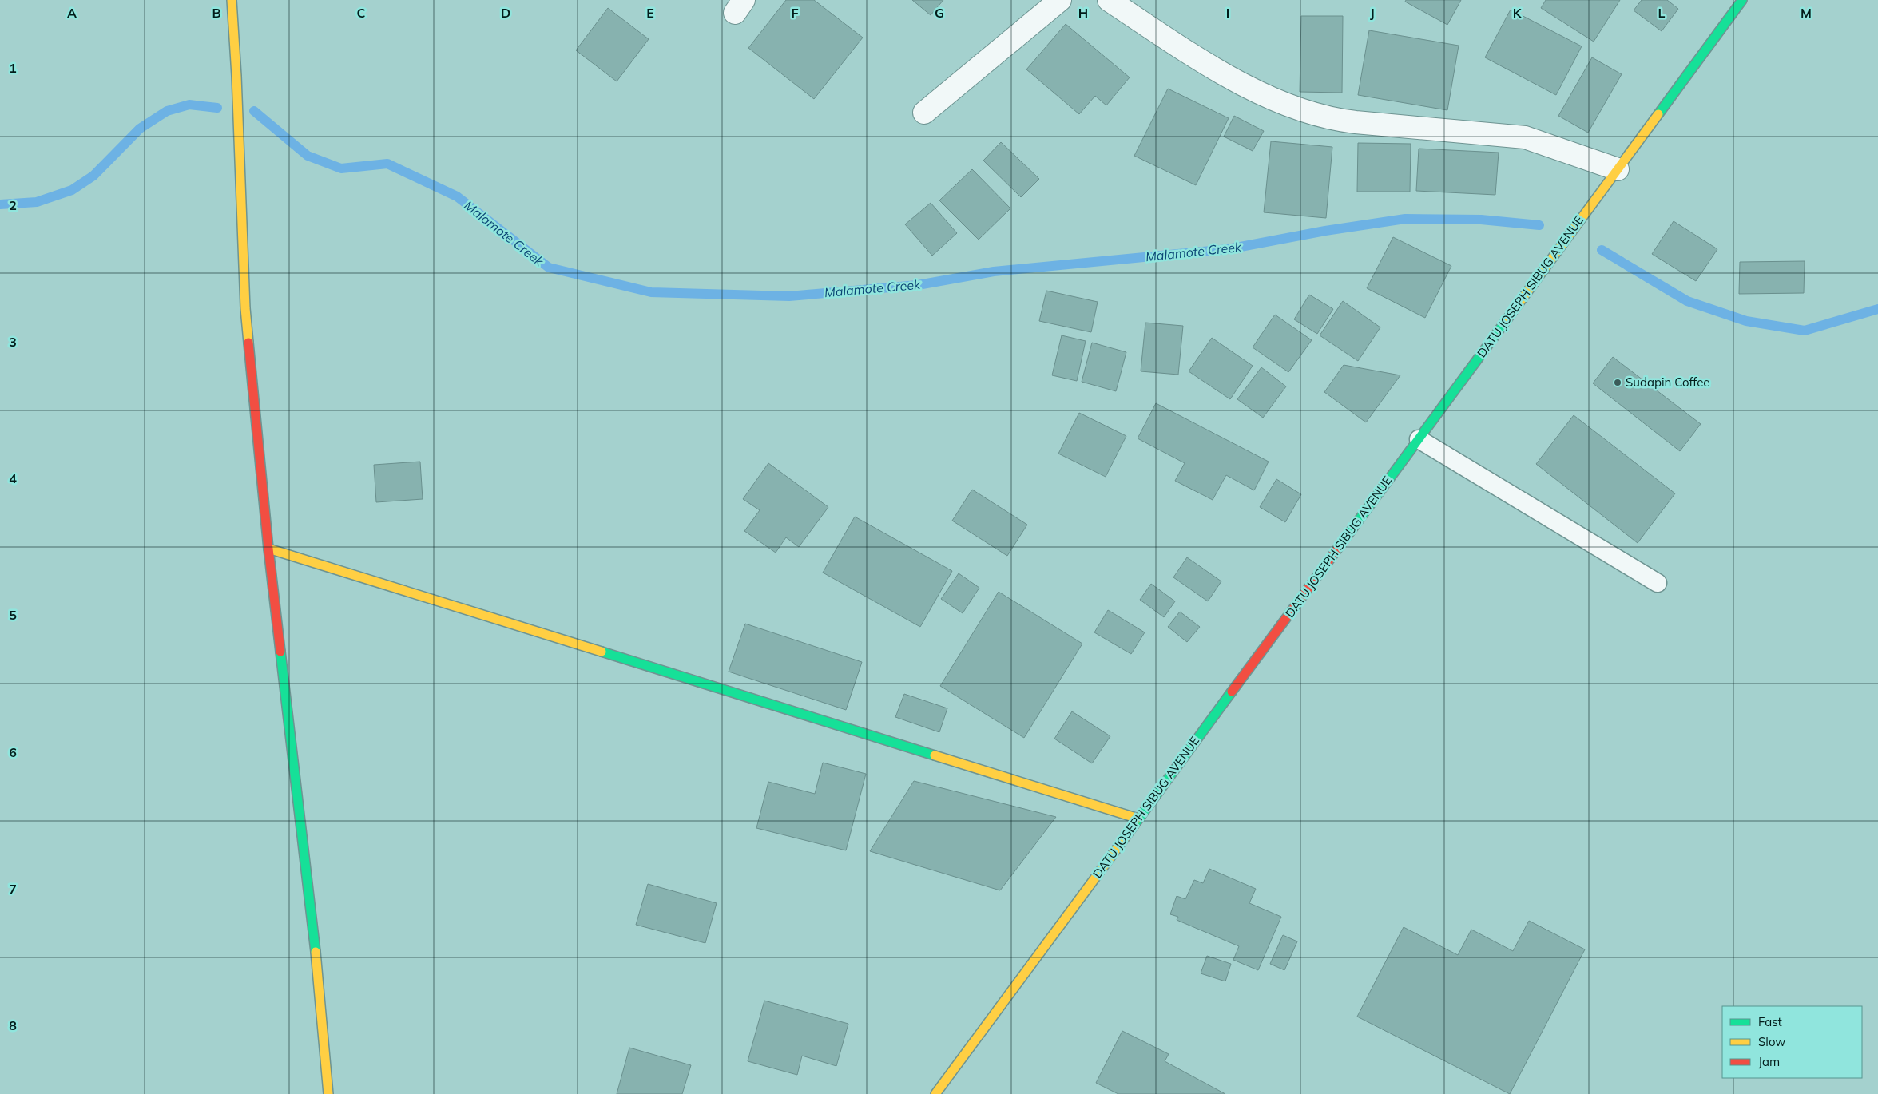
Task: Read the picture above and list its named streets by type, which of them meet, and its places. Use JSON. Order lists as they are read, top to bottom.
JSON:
{
  "streets": {
    "street": ["DATU JOSEPH SIBUG AVENUE"]
  },
  "water": ["Malamote Creek"],
  "places": ["Sudapin Coffee"],
  "legend": ["Fast", "Slow", "Jam"],
  "grid": {
    "columns": [
      "A",
      "B",
      "C",
      "D",
      "E",
      "F",
      "G",
      "H",
      "I",
      "J",
      "K",
      "L",
      "M"
    ],
    "rows": [
      "1",
      "2",
      "3",
      "4",
      "5",
      "6",
      "7",
      "8"
    ]
  }
}
